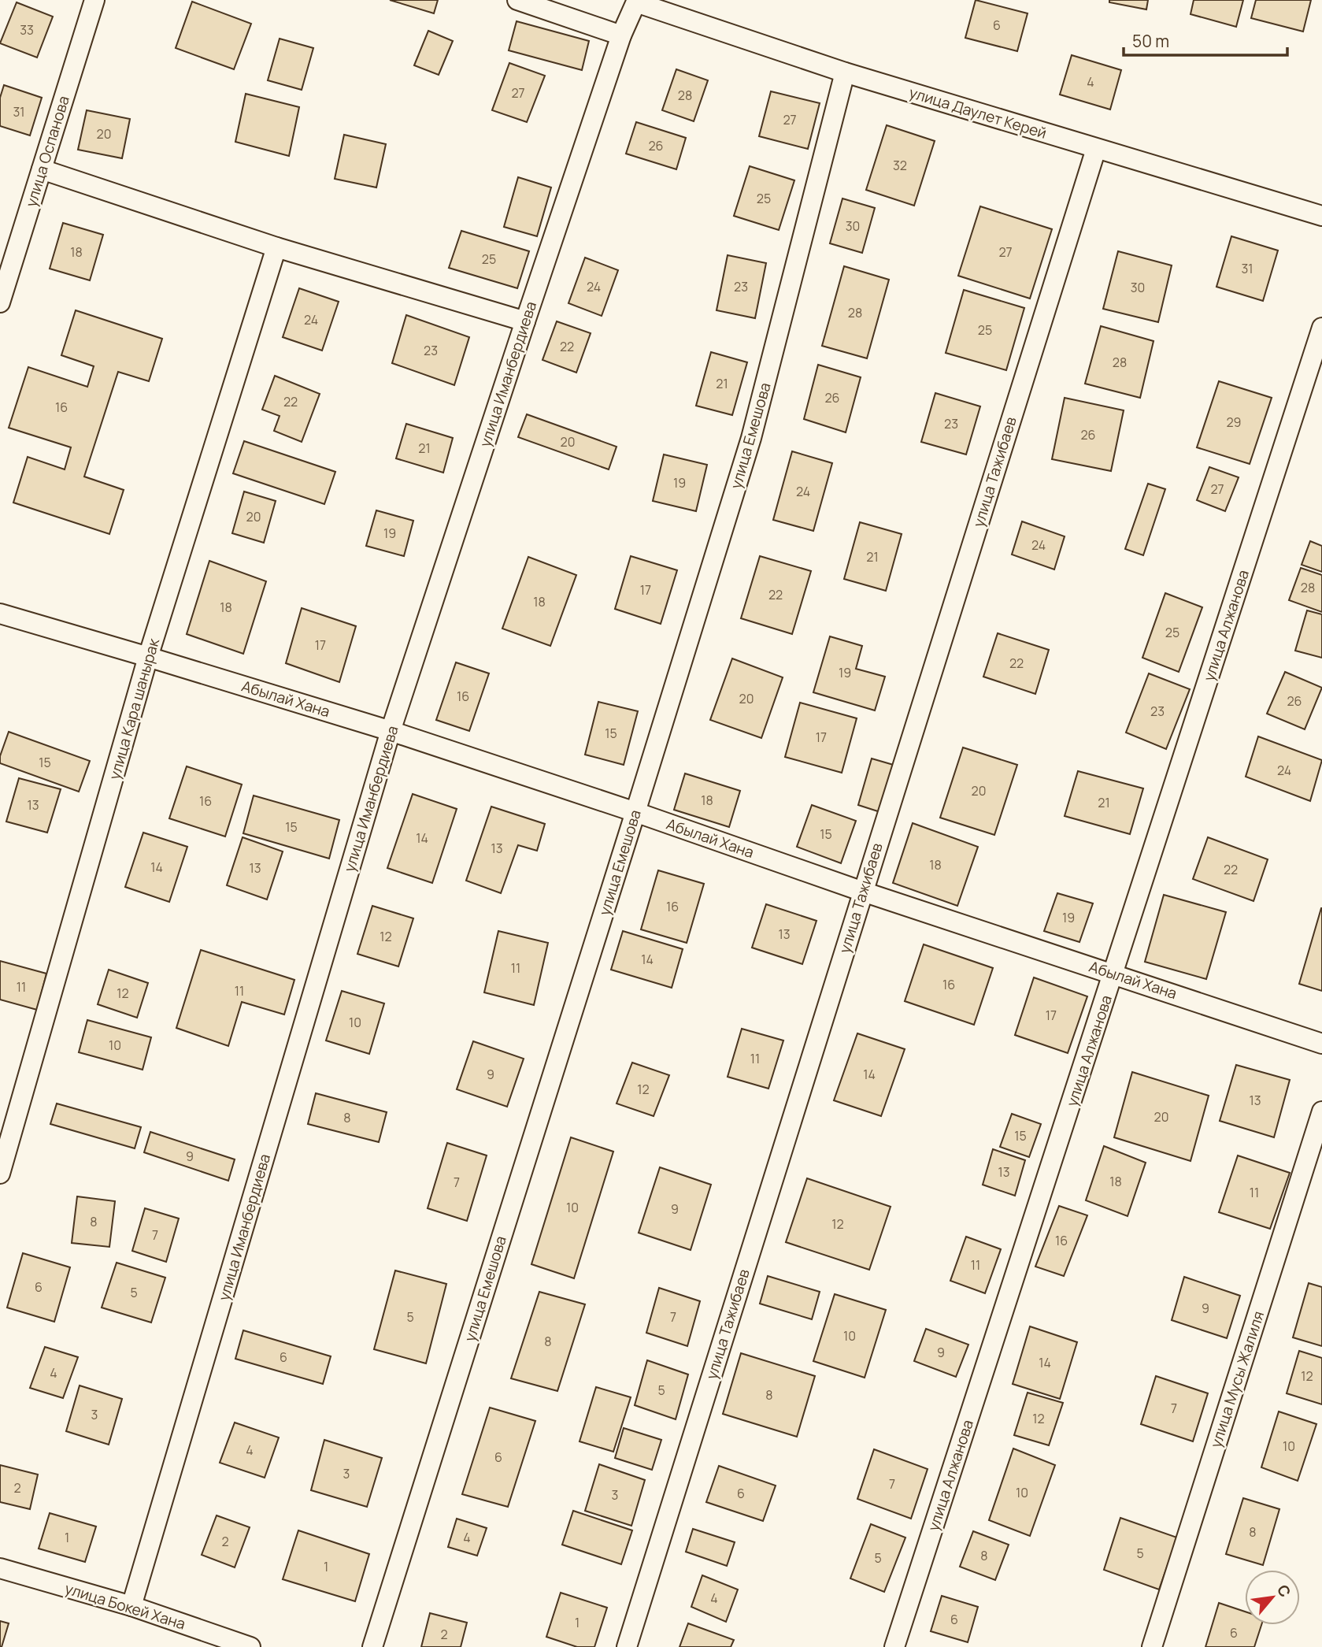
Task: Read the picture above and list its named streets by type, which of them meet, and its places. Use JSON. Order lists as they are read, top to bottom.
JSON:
{
  "streets": {
    "street": [
      "улица Даулет Керей",
      "улица Оспанова",
      "улица Иманбердиева",
      "улица Емешова",
      "улица Тажибаев",
      "улица Алжанова",
      "Абылай Хана",
      "улица Кара шанырак",
      "улица Мусы Жалиля",
      "улица Бокей Хана"
    ]
  },
  "crossings": [
    ["улица Даулет Керей", "улица Иманбердиева"],
    ["улица Даулет Керей", "улица Емешова"],
    ["улица Даулет Керей", "улица Тажибаев"],
    ["улица Иманбердиева", "Абылай Хана"],
    ["улица Иманбердиева", "улица Бокей Хана"],
    ["улица Емешова", "Абылай Хана"],
    ["улица Тажибаев", "Абылай Хана"],
    ["улица Алжанова", "Абылай Хана"],
    ["Абылай Хана", "улица Кара шанырак"]
  ],
  "house_numbers": [
    "6",
    "33",
    "4",
    "27",
    "28",
    "31",
    "27",
    "20",
    "26",
    "32",
    "25",
    "30",
    "18",
    "27",
    "25",
    "31",
    "24",
    "23",
    "30",
    "28",
    "24",
    "25",
    "22",
    "23",
    "28",
    "21",
    "26",
    "22",
    "16",
    "29",
    "23",
    "26",
    "20",
    "21",
    "19",
    "27",
    "24",
    "20",
    "19",
    "24",
    "21",
    "28",
    "17",
    "22",
    "18",
    "18",
    "25",
    "17",
    "22",
    "19",
    "16",
    "20",
    "26",
    "23",
    "15",
    "17",
    "15",
    "24",
    "20",
    "18",
    "16",
    "21",
    "13",
    "15",
    "15",
    "14",
    "13",
    "18",
    "14",
    "13",
    "22",
    "16",
    "19",
    "13",
    "12",
    "14",
    "11",
    "16",
    "11",
    "11",
    "12",
    "17",
    "10",
    "10",
    "11",
    "9",
    "14",
    "12",
    "13",
    "20",
    "8",
    "15",
    "9",
    "13",
    "18",
    "7",
    "11",
    "10",
    "9",
    "8",
    "12",
    "7",
    "16",
    "11",
    "6",
    "5",
    "9",
    "5",
    "7",
    "10",
    "8",
    "9",
    "6",
    "14",
    "4",
    "12",
    "5",
    "8",
    "7",
    "3",
    "12",
    "10",
    "4",
    "6",
    "3",
    "7",
    "2",
    "10",
    "6",
    "3",
    "8",
    "1",
    "4",
    "2",
    "5",
    "8",
    "5",
    "1",
    "4",
    "6",
    "1",
    "6",
    "2"
  ],
  "scale_bar": "50 m",
  "north": "top right"
}
